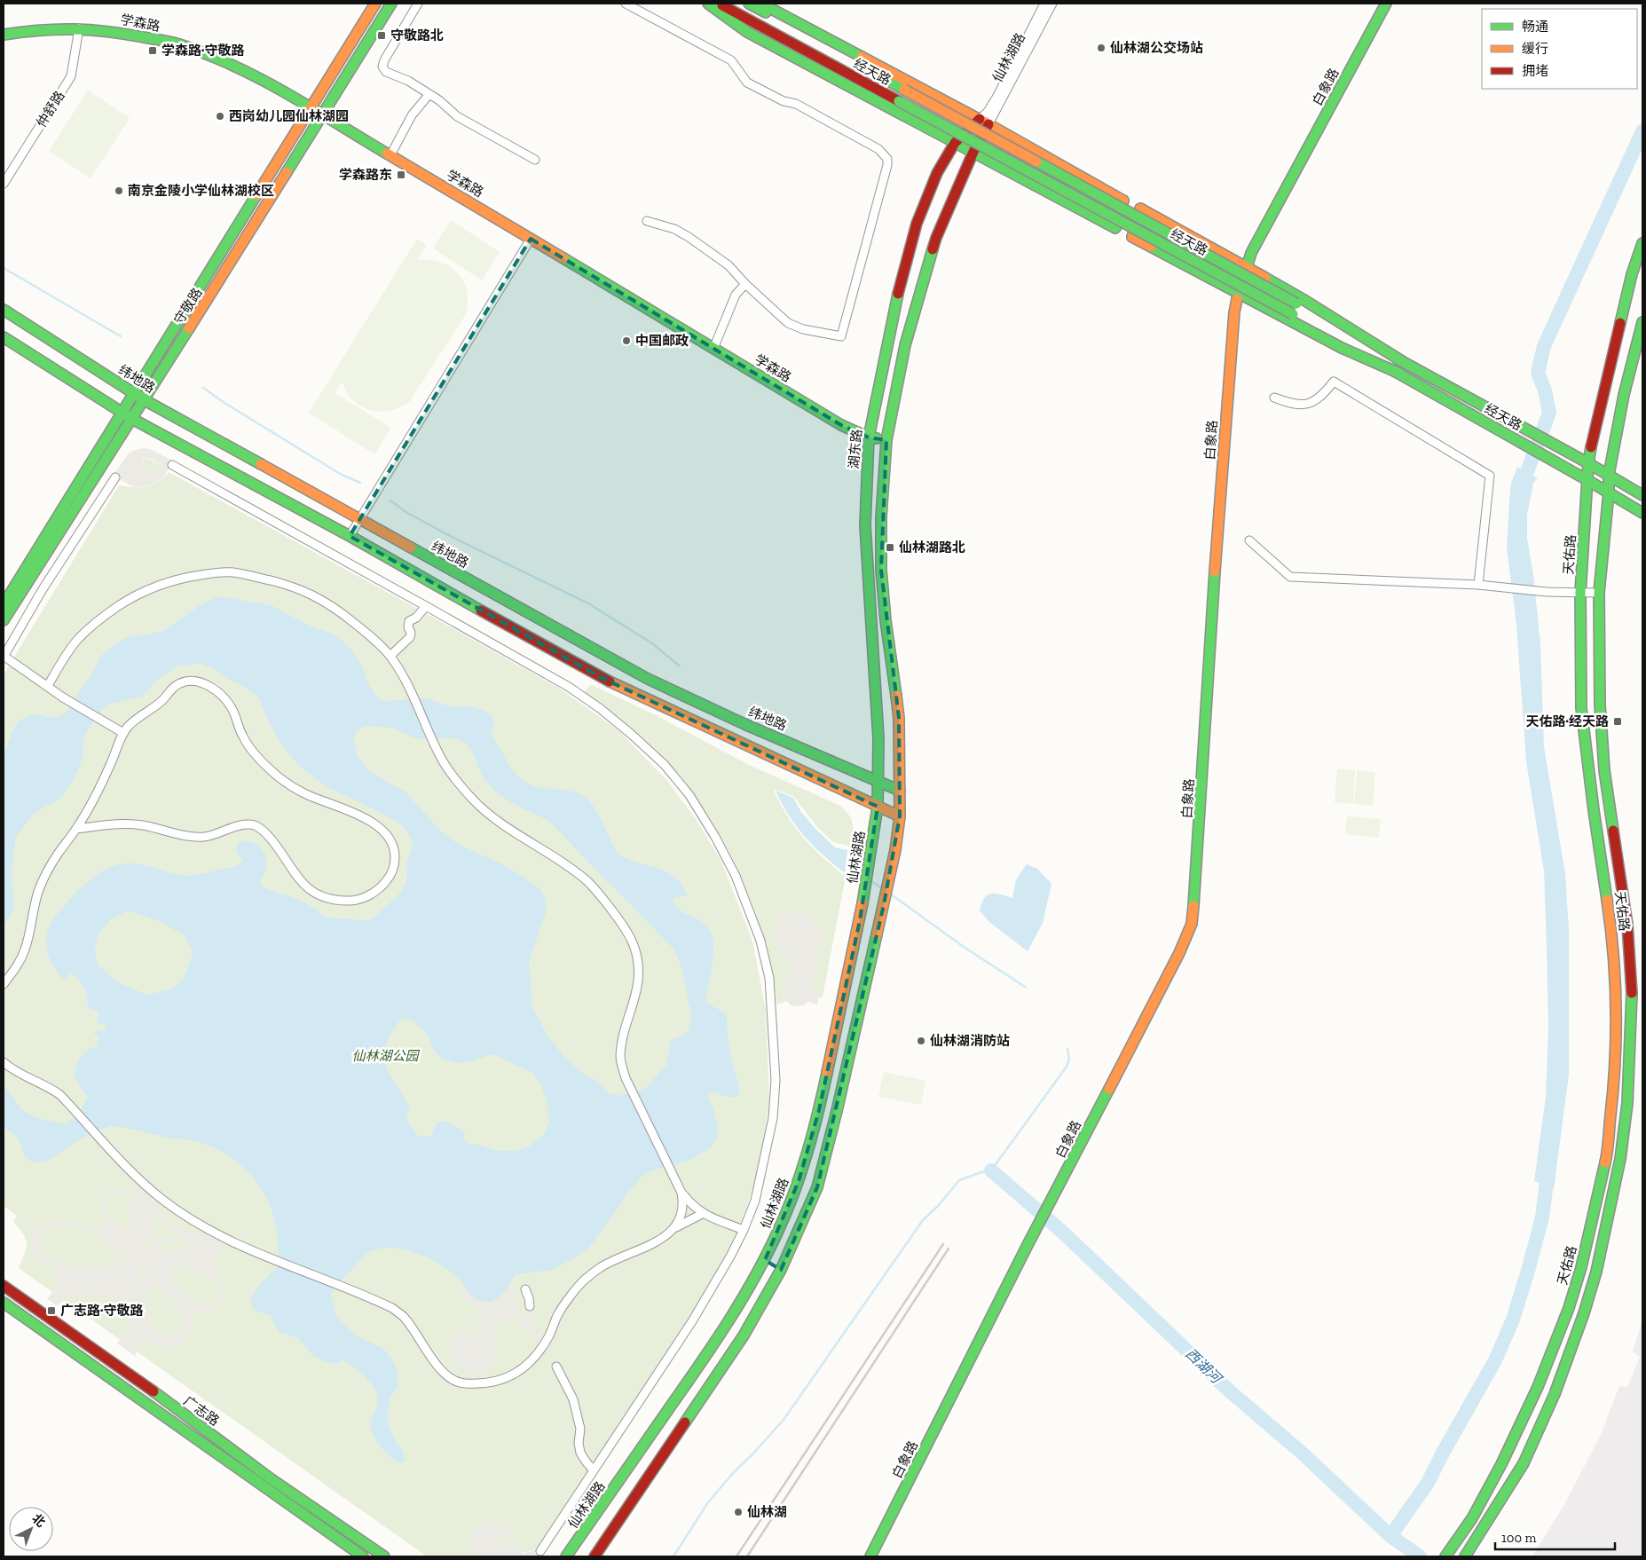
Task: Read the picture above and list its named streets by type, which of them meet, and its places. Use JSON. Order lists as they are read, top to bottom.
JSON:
{
  "streets": {
    "main road": [
      "学森路",
      "仙林湖路",
      "经天路",
      "白象路",
      "守敬路",
      "纬地路",
      "湖东路",
      "天佑路",
      "广志路"
    ],
    "street": ["仲舒路"]
  },
  "crossings": [
    ["学森路", "仲舒路"],
    ["学森路", "守敬路"],
    ["学森路", "湖东路"],
    ["仙林湖路", "湖东路"],
    ["经天路", "天佑路"],
    ["守敬路", "纬地路"],
    ["纬地路", "湖东路"]
  ],
  "water": ["西湖河"],
  "parks": ["仙林湖公园"],
  "places": {
    "transit": [
      "守敬路北",
      "学森路·守敬路",
      "学森路东",
      "仙林湖路北",
      "天佑路·经天路",
      "广志路·守敬路"
    ],
    "other": [
      "仙林湖公交场站",
      "西岗幼儿园仙林湖园",
      "南京金陵小学仙林湖校区",
      "中国邮政",
      "仙林湖消防站",
      "仙林湖"
    ]
  },
  "legend": ["畅通", "缓行", "拥堵"],
  "scale_bar": "100 m",
  "north": "top right"
}
